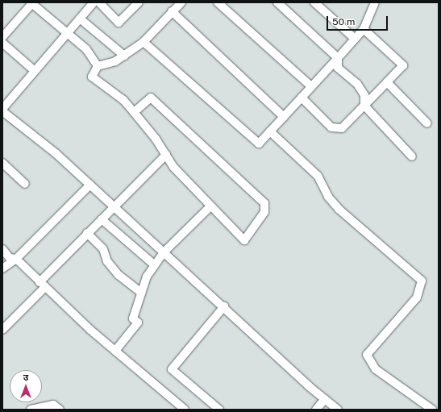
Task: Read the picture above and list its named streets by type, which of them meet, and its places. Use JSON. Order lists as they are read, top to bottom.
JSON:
{
  "scale_bar": "50 m",
  "north": "top"
}
